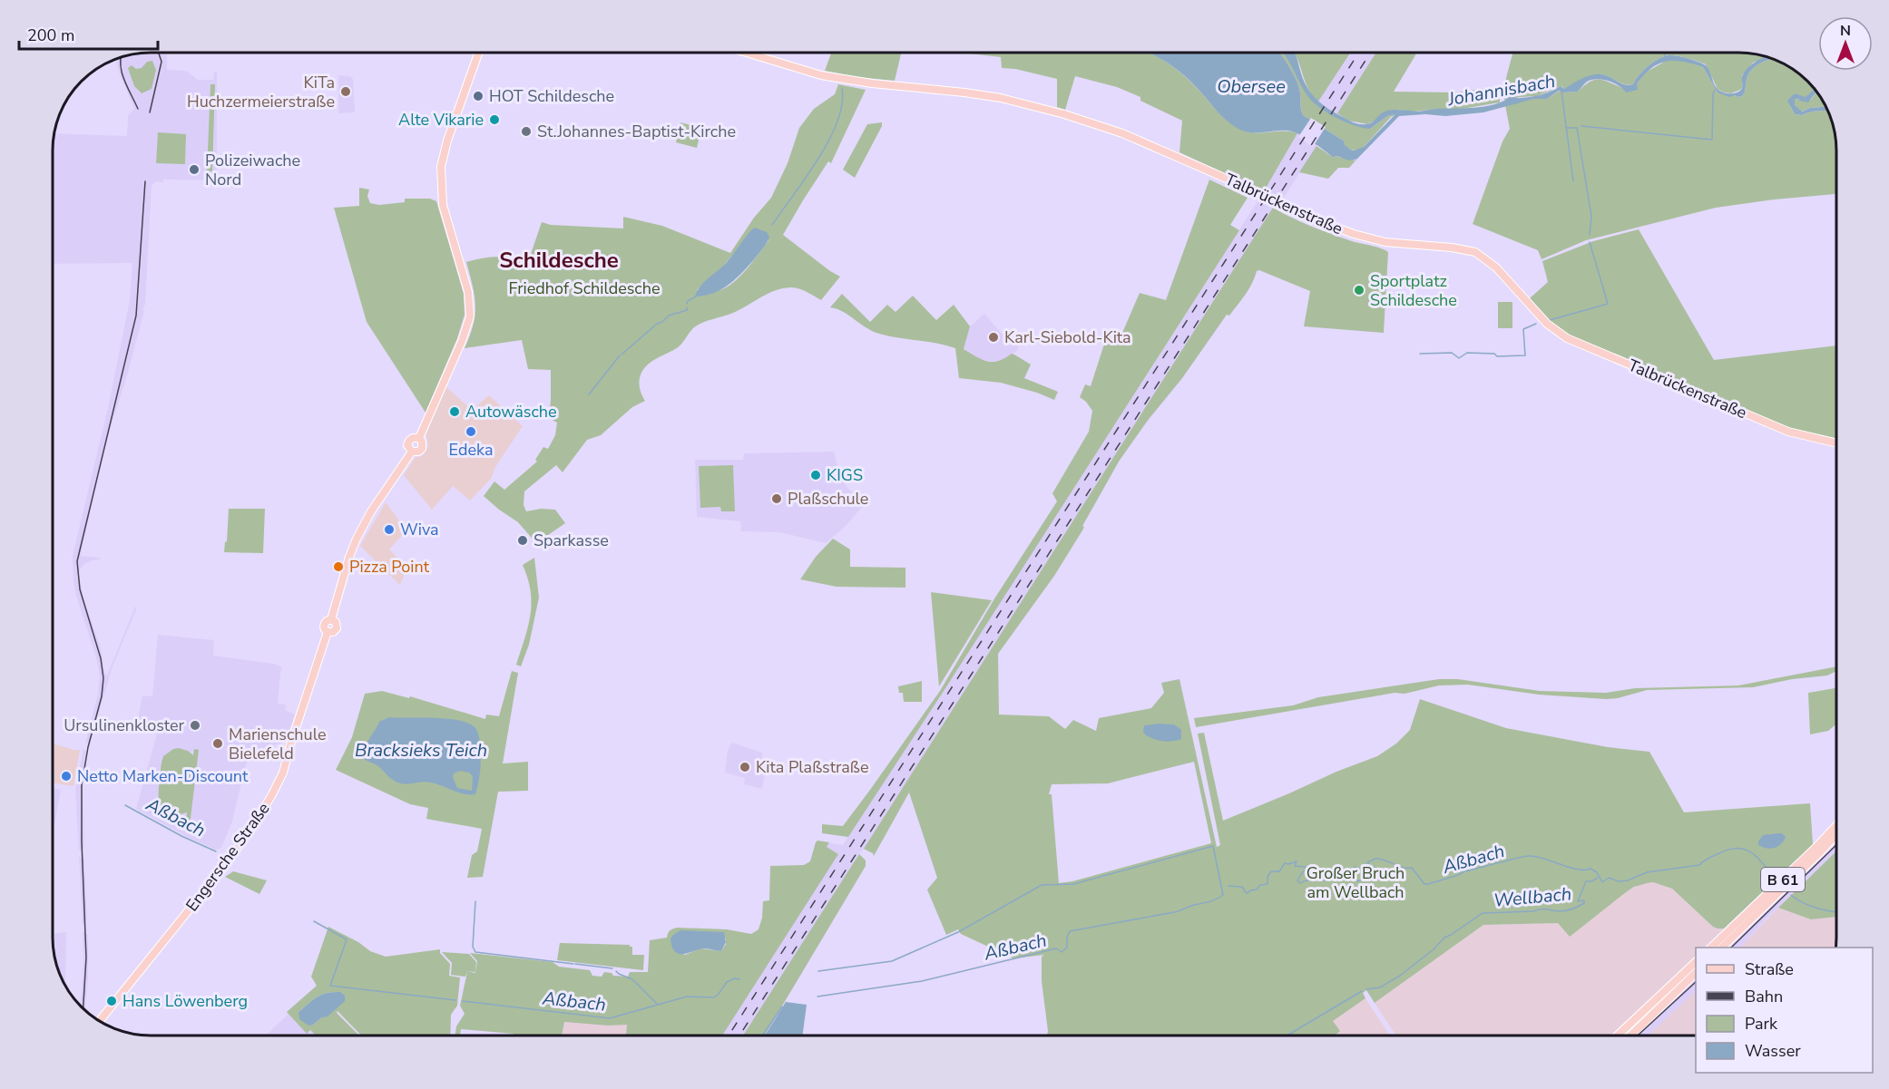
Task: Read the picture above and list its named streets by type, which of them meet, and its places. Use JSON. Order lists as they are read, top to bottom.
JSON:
{
  "streets": {
    "main road": ["Talbrückenstraße", "Engersche Straße", "B 61"]
  },
  "districts": ["Schildesche"],
  "water": [
    "Obersee",
    "Johannisbach",
    "Bracksieks Teich",
    "Aßbach",
    "Wellbach"
  ],
  "parks": ["Friedhof Schildesche", "Großer Bruch am Wellbach"],
  "places": [
    "KiTa Huchzermeierstraße",
    "HOT Schildesche",
    "Alte Vikarie",
    "St.Johannes-Baptist-Kirche",
    "Polizeiwache Nord",
    "Sportplatz Schildesche",
    "Karl-Siebold-Kita",
    "Autowäsche",
    "Edeka",
    "KIGS",
    "Plaßschule",
    "Wiva",
    "Sparkasse",
    "Pizza Point",
    "Ursulinenkloster",
    "Marienschule Bielefeld",
    "Kita Plaßstraße",
    "Netto Marken-Discount",
    "Hans Löwenberg"
  ],
  "legend": [
    "Straße",
    "Bahn",
    "Park",
    "Wasser"
  ],
  "scale_bar": "200 m",
  "north": "top"
}
